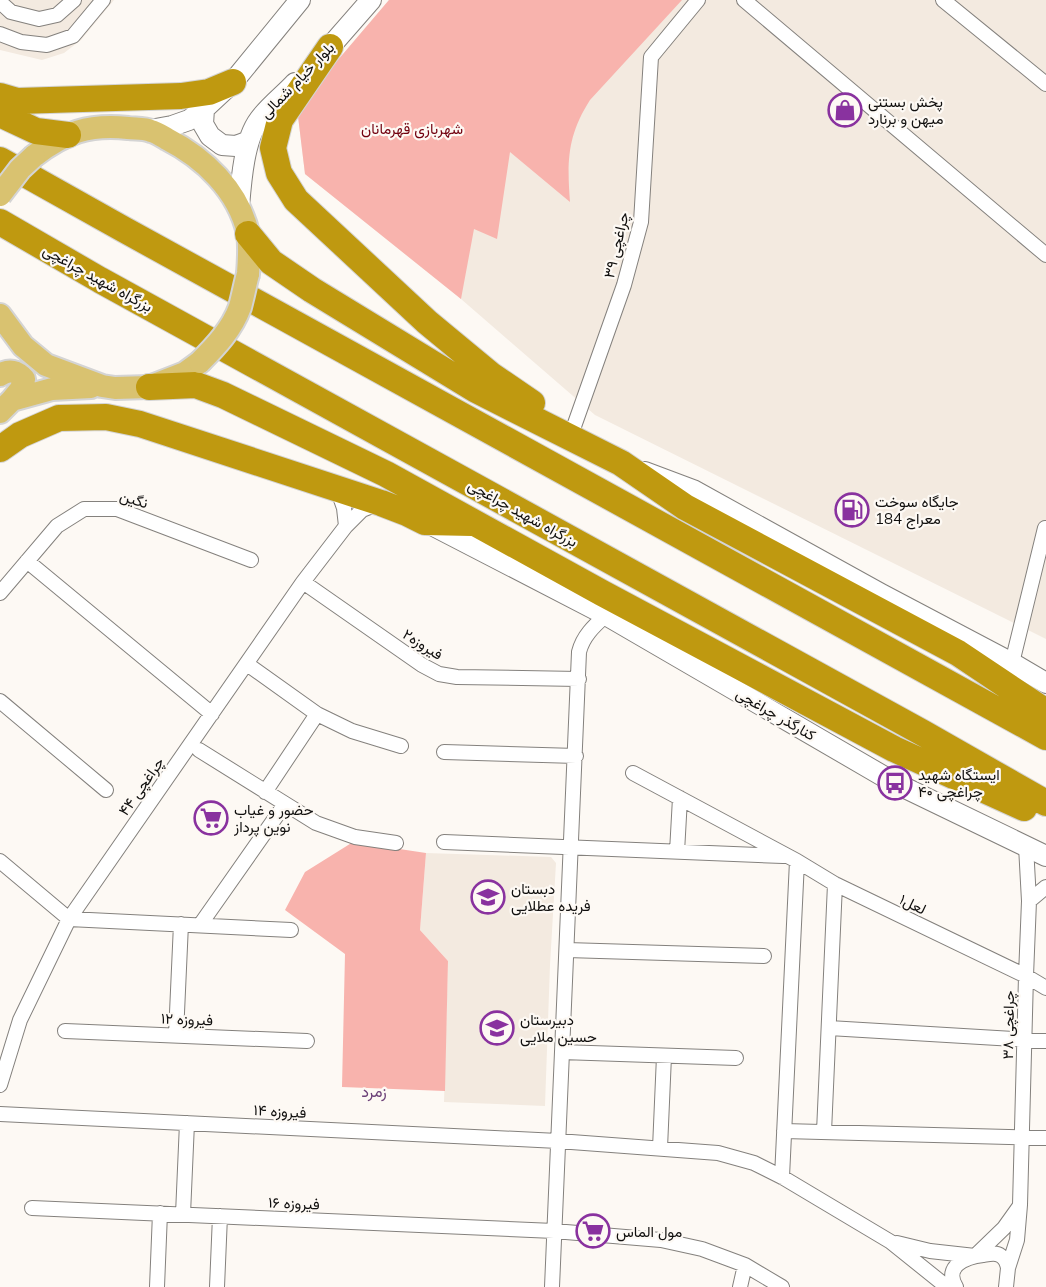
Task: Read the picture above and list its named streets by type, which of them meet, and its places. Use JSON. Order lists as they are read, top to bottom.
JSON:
{
  "streets": {
    "highway": ["بزرگراه شهید چراغچی"],
    "main road": ["بلوار خیام شمالی", "کنارگذر چراغچی"],
    "street": [
      "چراغچی ۳۹",
      "نگین",
      "فیروزه۲",
      "چراغچی ۴۴",
      "لعل۱",
      "فیروزه ۱۲",
      "چراغچی ۳۸",
      "فیروزه ۱۴",
      "فیروزه ۱۶"
    ]
  },
  "crossings": [
    ["فیروزه۲", "چراغچی ۴۴"],
    ["کنارگذر چراغچی", "چراغچی ۳۸"],
    ["لعل۱", "چراغچی ۳۸"]
  ],
  "districts": ["زمرد"],
  "parks": ["شهربازی قهرمانان"],
  "places": {
    "shop": ["پخش بستنی میهن و برنارد"],
    "fuel station": ["جایگاه سوخت 184 معراج"],
    "bus stop": ["ایستگاه شهید چراغچی ۴۰"],
    "supermarket": ["حضور و غیاب نوین پرداز", "مول الماس"],
    "school or university": ["دبستان فریده عطلایی", "دبیرستان حسین ملایی"]
  }
}
